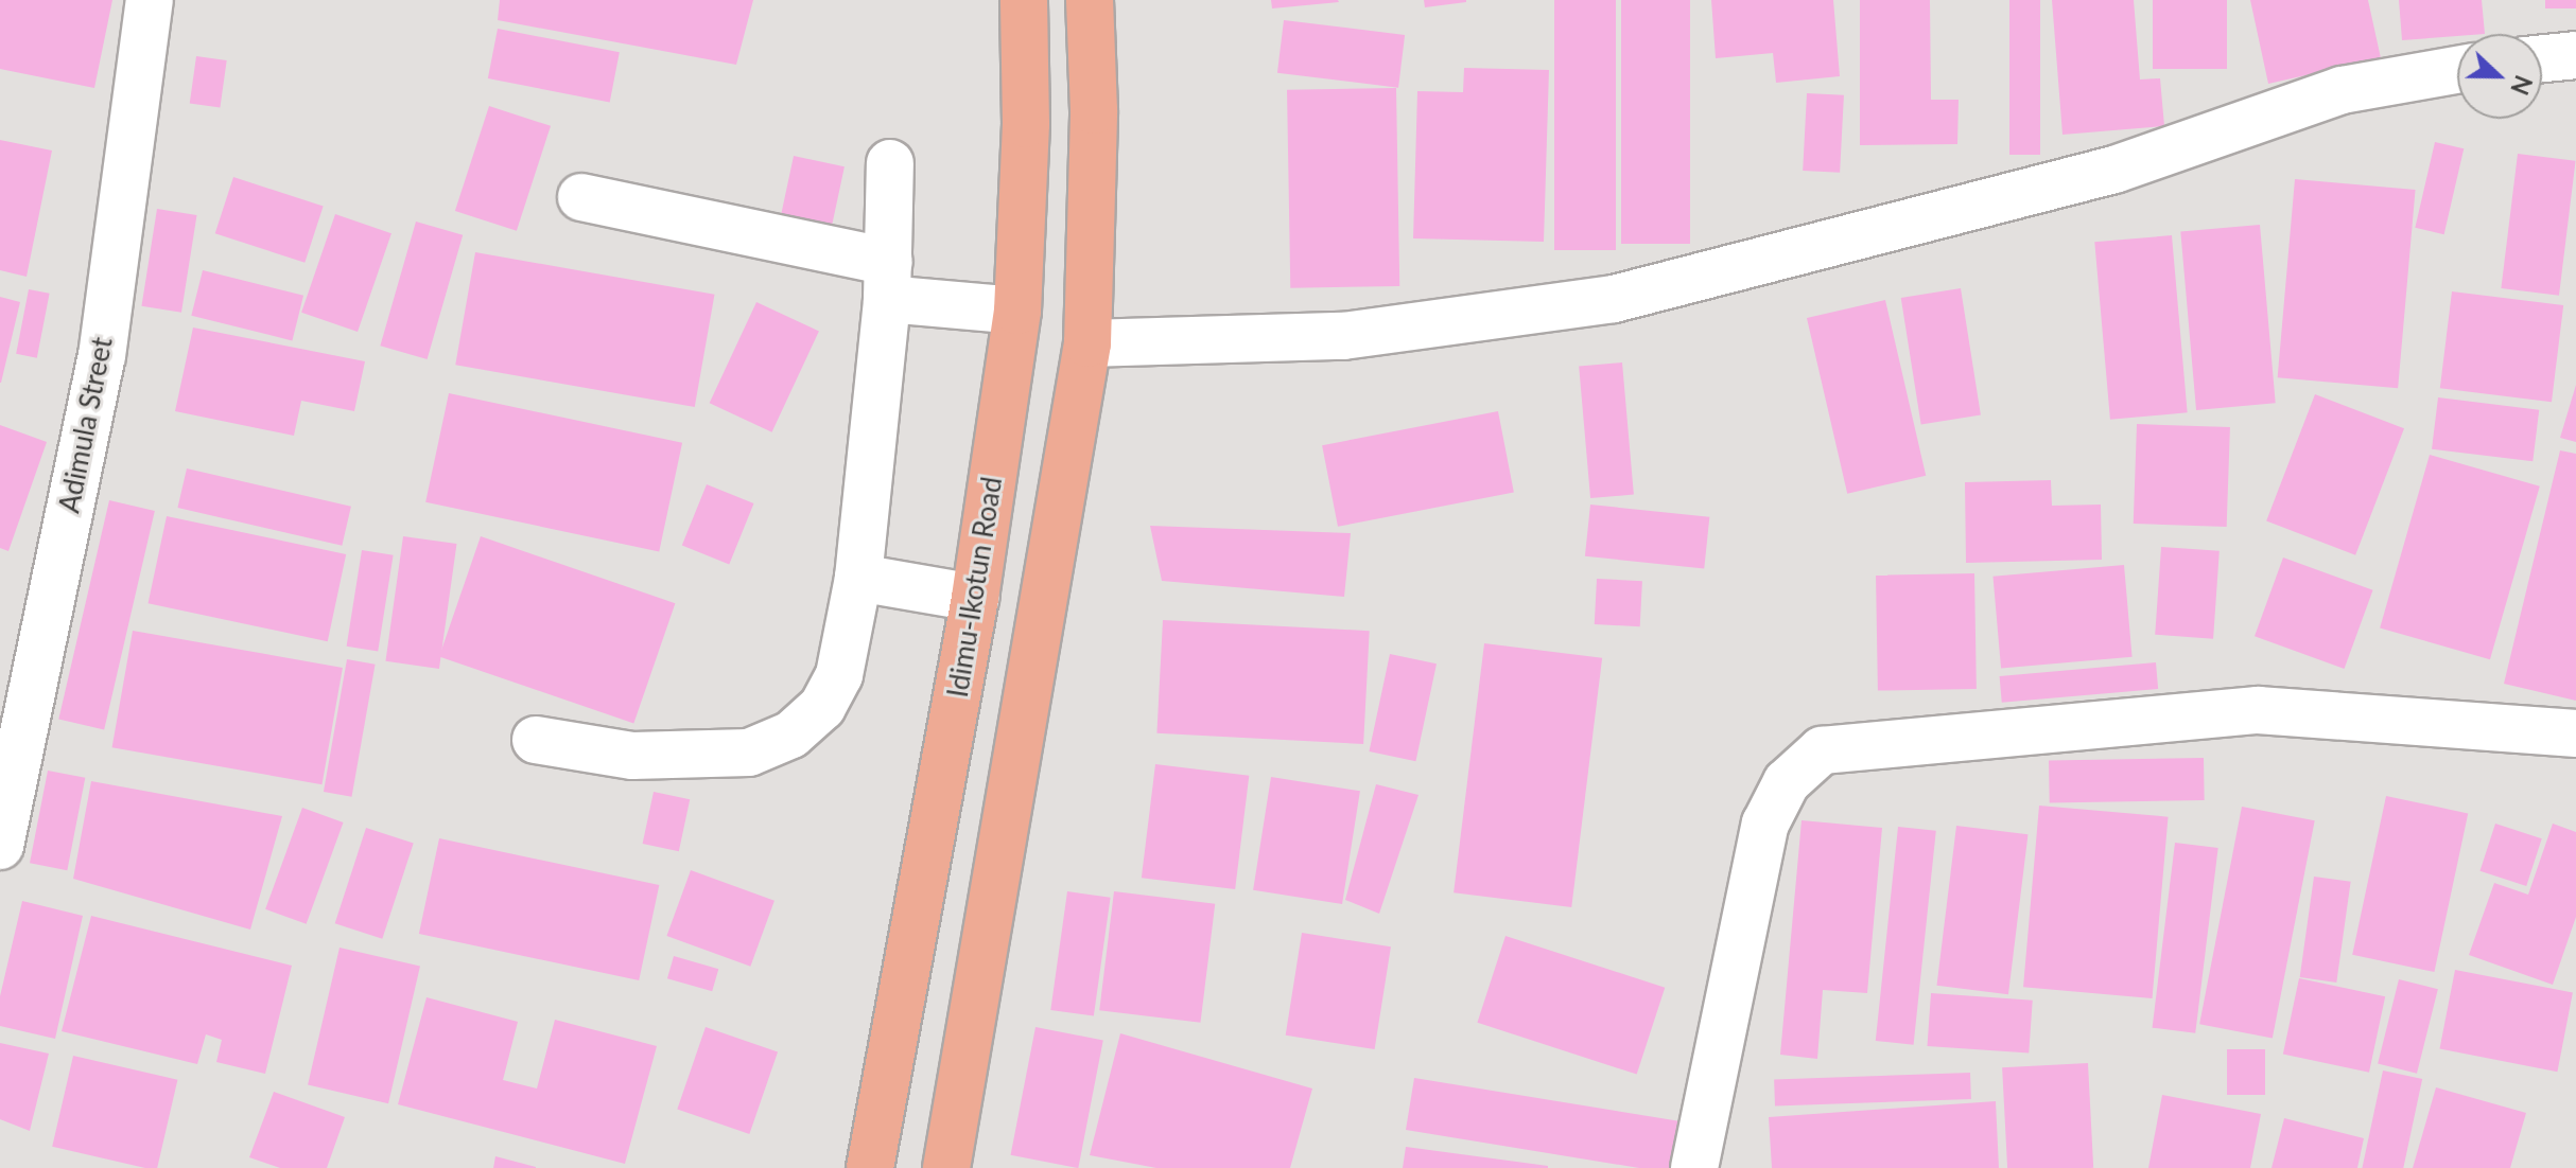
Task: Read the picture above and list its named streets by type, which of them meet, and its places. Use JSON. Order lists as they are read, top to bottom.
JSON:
{
  "streets": {
    "main road": ["Idimu-Ikotun Road"],
    "street": ["Adimula Street"]
  },
  "north": "right"
}
